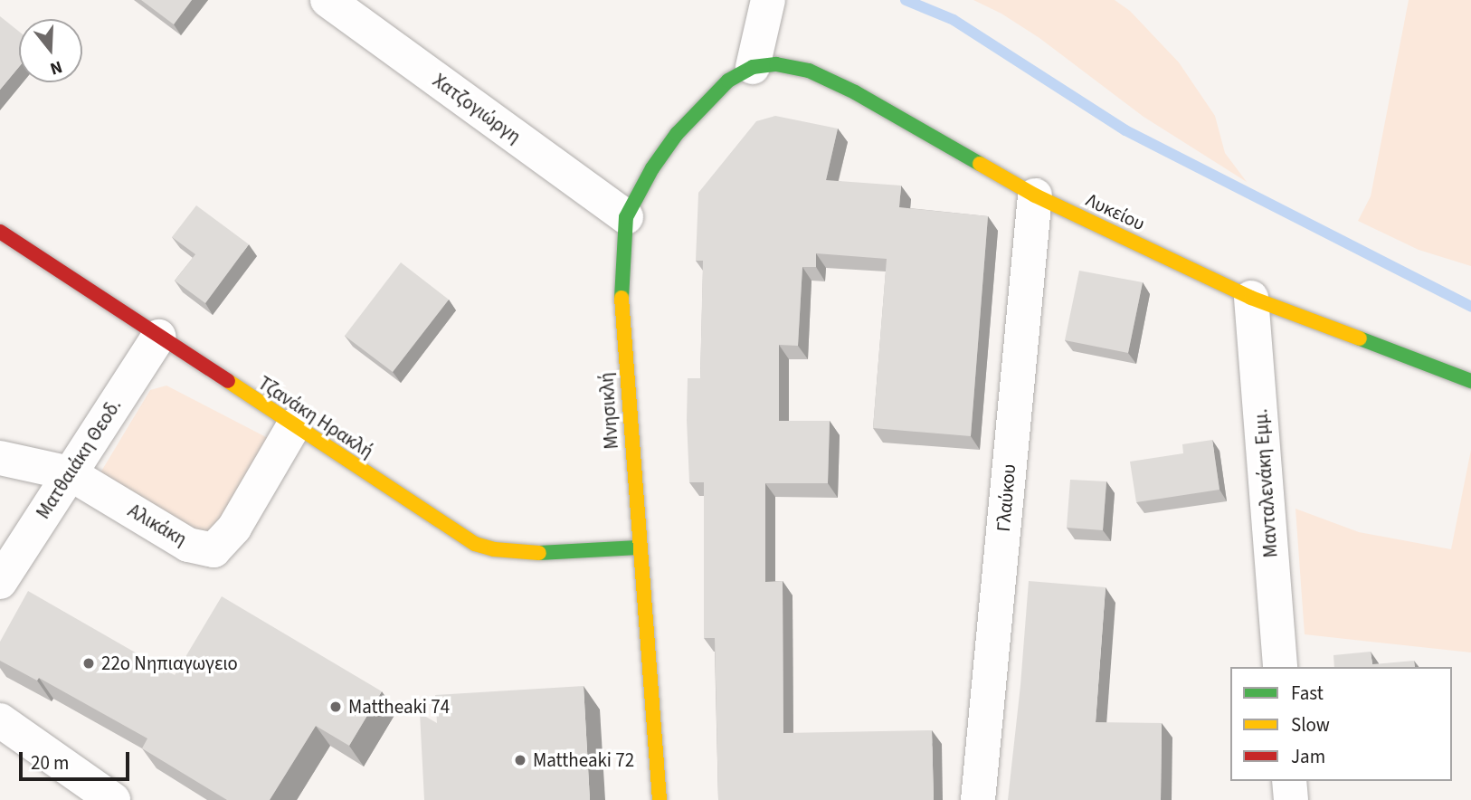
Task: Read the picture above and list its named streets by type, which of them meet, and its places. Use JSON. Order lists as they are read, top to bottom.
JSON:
{
  "streets": {
    "street": [
      "Χατζογιώργη",
      "Λυκείου",
      "Μνησικλή",
      "Τζανάκη Ηρακλή",
      "Ματθαιάκη Θεοδ.",
      "Μανταλενάκη Εμμ.",
      "Γλαύκου",
      "Αλικάκη"
    ]
  },
  "crossings": [
    ["Χατζογιώργη", "Μνησικλή"],
    ["Λυκείου", "Μνησικλή"],
    ["Λυκείου", "Μανταλενάκη Εμμ."],
    ["Λυκείου", "Γλαύκου"],
    ["Μνησικλή", "Τζανάκη Ηρακλή"],
    ["Τζανάκη Ηρακλή", "Ματθαιάκη Θεοδ."],
    ["Τζανάκη Ηρακλή", "Αλικάκη"],
    ["Ματθαιάκη Θεοδ.", "Αλικάκη"]
  ],
  "places": ["22ο Νηπιαγωγειο", "Mattheaki 74", "Mattheaki 72"],
  "legend": ["Fast", "Slow", "Jam"],
  "scale_bar": "20 m",
  "north": "bottom"
}
